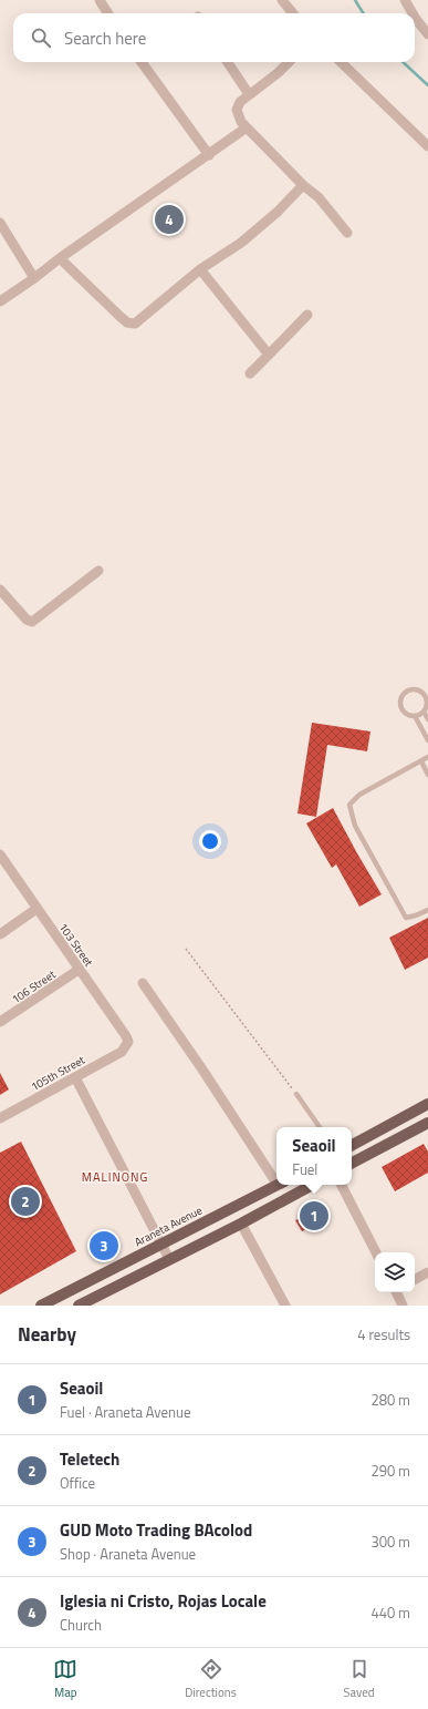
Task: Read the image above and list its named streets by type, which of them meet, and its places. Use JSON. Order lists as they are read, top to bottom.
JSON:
{
  "streets": {
    "main road": ["Araneta Avenue"],
    "street": ["103 Street", "106 Street", "105th Street"]
  },
  "crossings": [
    ["103 Street", "106 Street"],
    ["103 Street", "105th Street"]
  ],
  "districts": ["MALINONG"],
  "page": {
    "search": "Search here",
    "pins": [
      "4",
      "2",
      "1",
      "3"
    ],
    "popup": ["Seaoil", "Fuel"],
    "heading": ["Nearby", "4 results"],
    "list": [
      {
        "mark": "1",
        "name": "Seaoil",
        "note": "Fuel · Araneta Avenue",
        "value": "280 m"
      },
      {
        "mark": "2",
        "name": "Teletech",
        "note": "Office",
        "value": "290 m"
      },
      {
        "mark": "3",
        "name": "GUD Moto Trading BAcolod",
        "note": "Shop · Araneta Avenue",
        "value": "300 m"
      },
      {
        "mark": "4",
        "name": "Iglesia ni Cristo, Rojas Locale",
        "note": "Church",
        "value": "440 m"
      }
    ],
    "nav": ["Map", "Directions", "Saved"]
  }
}
